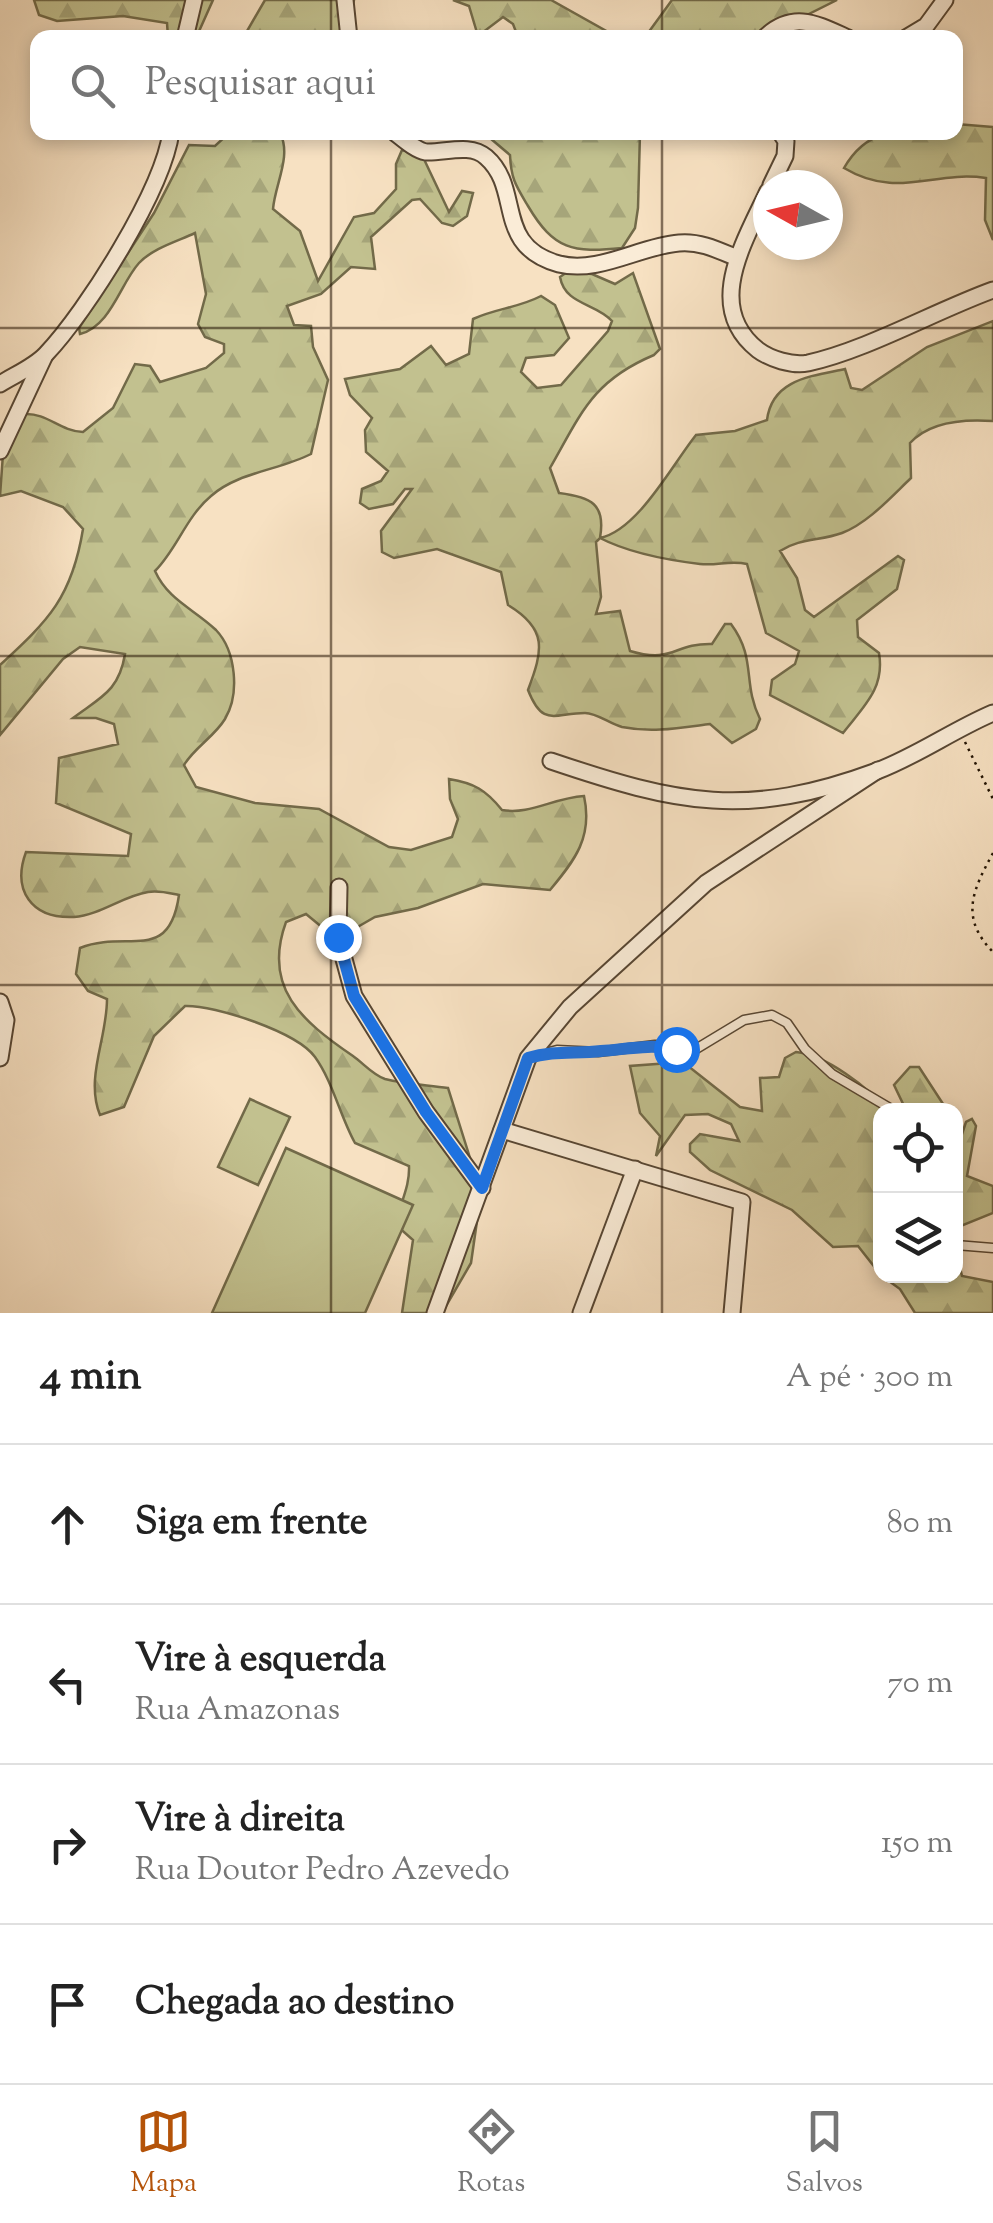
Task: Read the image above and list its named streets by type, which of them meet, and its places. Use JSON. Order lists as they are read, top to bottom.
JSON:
{
  "north": "left",
  "page": {
    "search": "Pesquisar aqui",
    "heading": ["4 min", "A pé · 300 m"],
    "list": [
      ["Siga em frente", "80 m"],
      ["Vire à esquerda", "Rua Amazonas", "70 m"],
      ["Vire à direita", "Rua Doutor Pedro Azevedo", "150 m"],
      "Chegada ao destino"
    ],
    "nav": ["Mapa", "Rotas", "Salvos"]
  }
}
